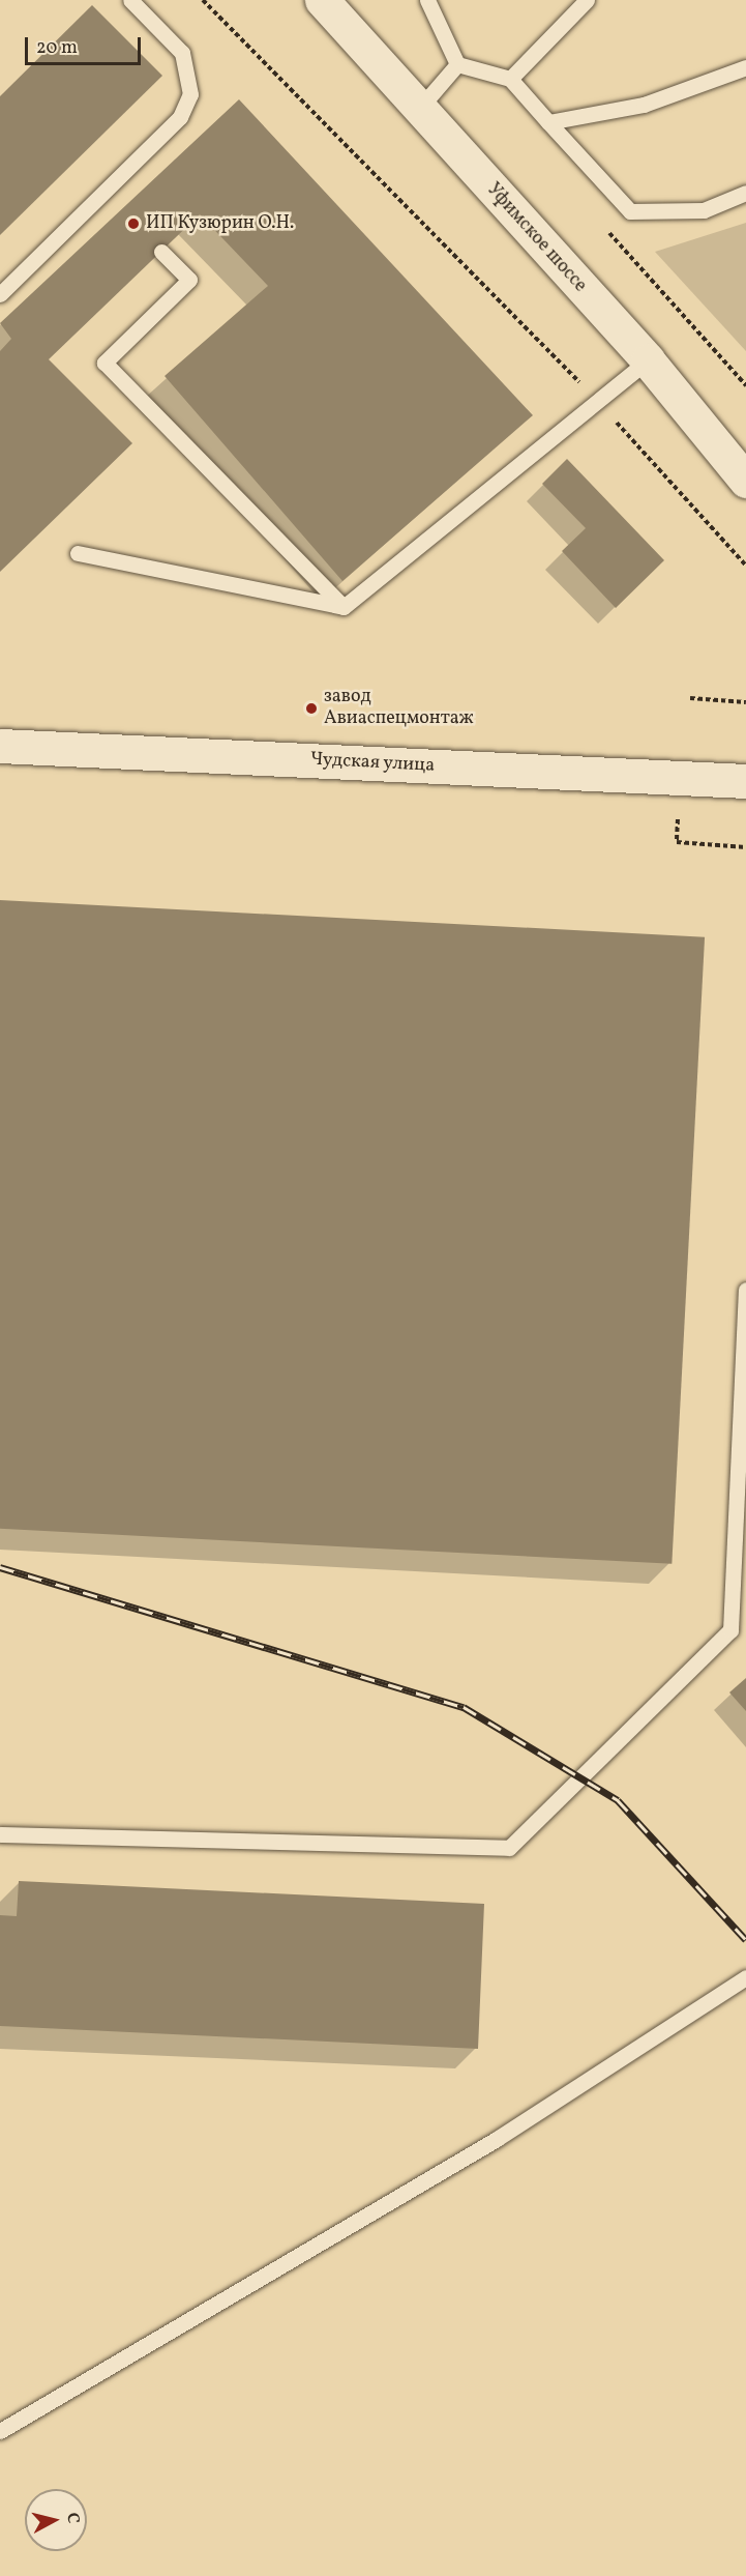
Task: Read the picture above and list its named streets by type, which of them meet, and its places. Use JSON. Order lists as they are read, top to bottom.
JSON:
{
  "streets": {
    "main road": ["Уфимское шоссе", "Чудская улица"]
  },
  "places": ["ИП Кузюрин О.Н.", "завод Авиаспецмонтаж"],
  "scale_bar": "20 m",
  "north": "right"
}
